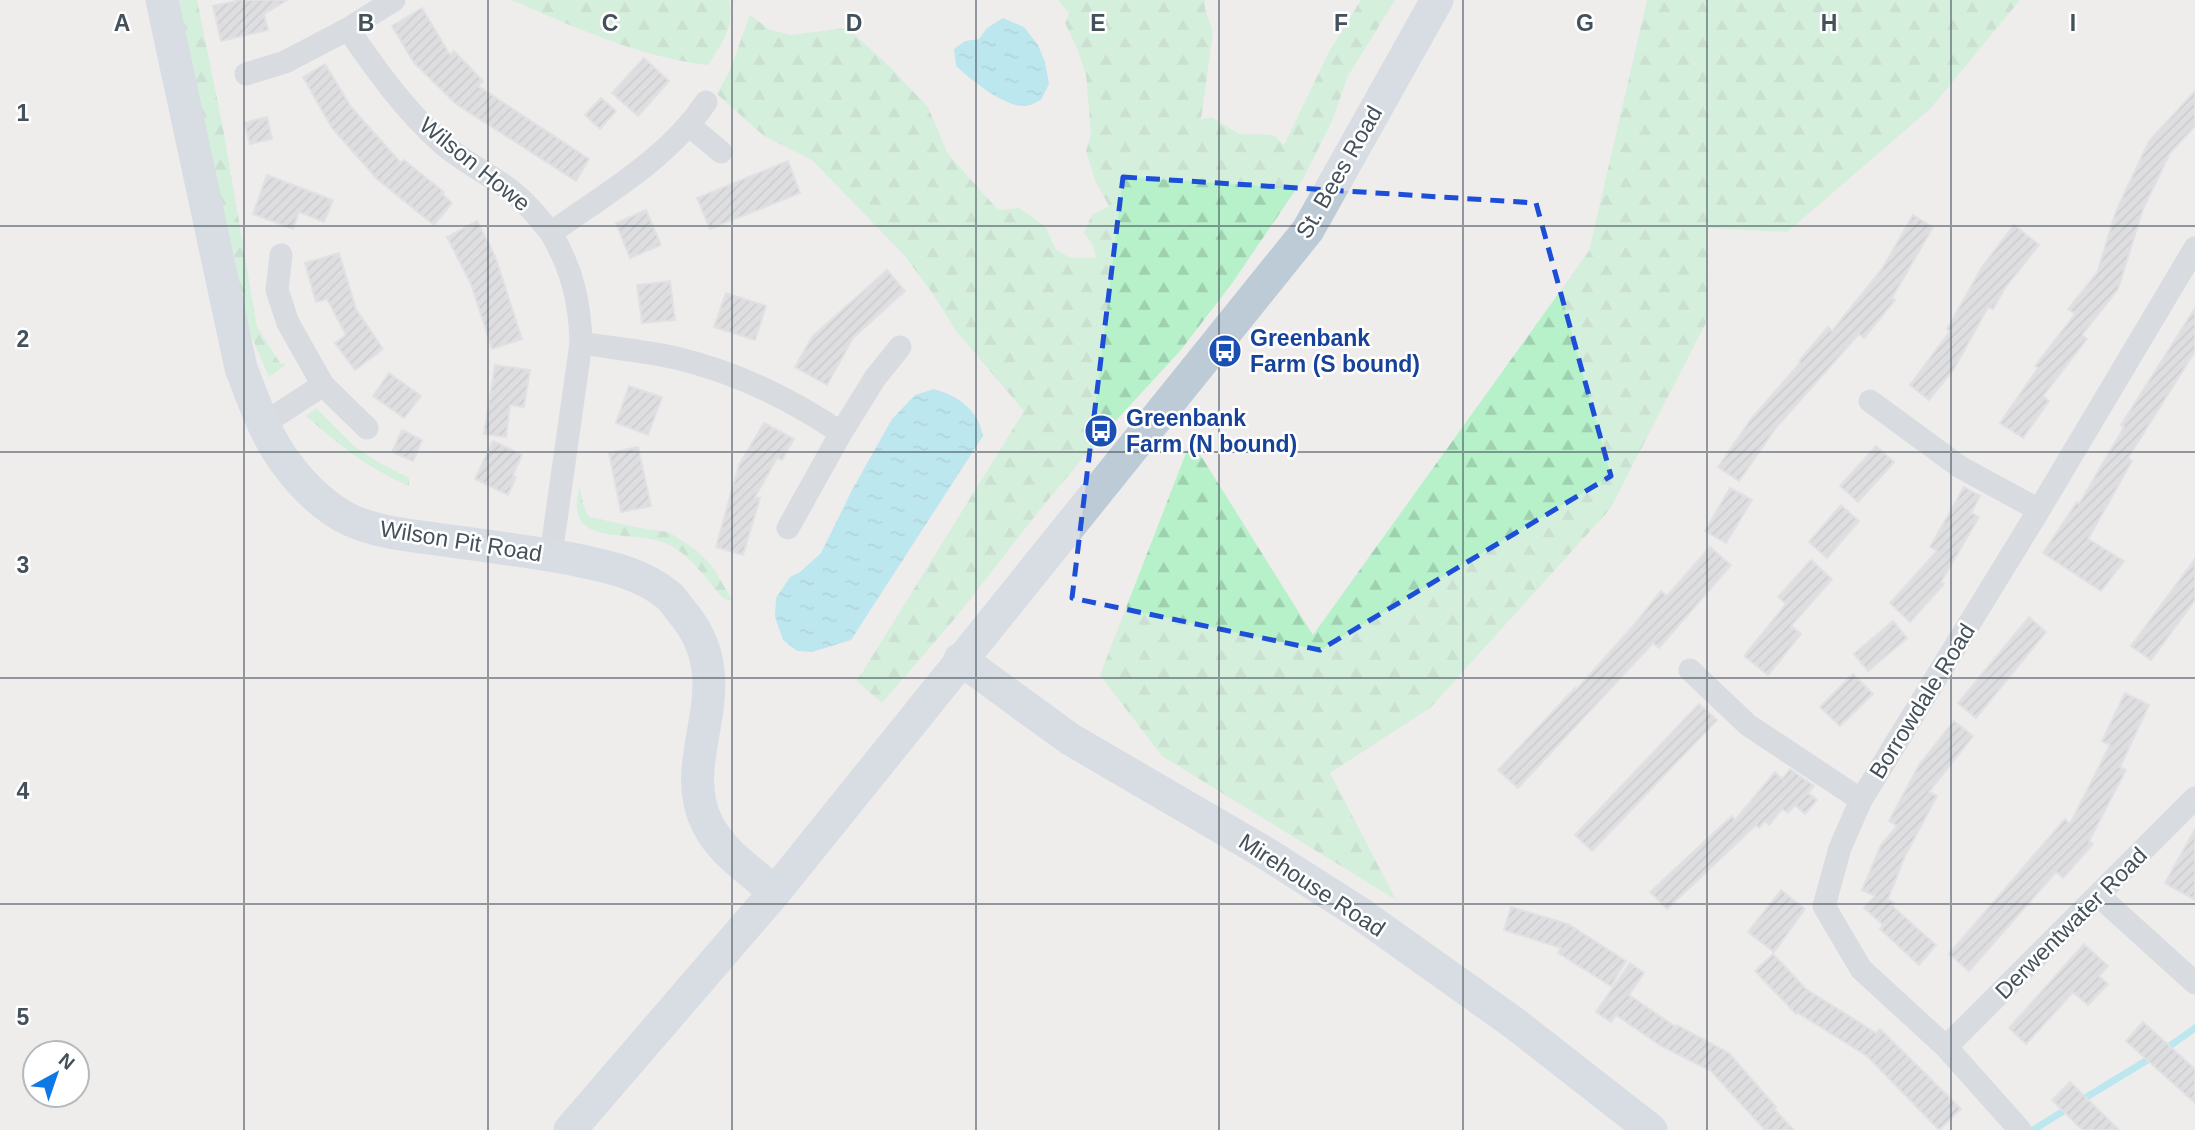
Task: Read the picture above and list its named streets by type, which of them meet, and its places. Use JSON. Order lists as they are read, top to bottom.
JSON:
{
  "streets": {
    "street": [
      "Wilson Howe",
      "St. Bees Road",
      "Wilson Pit Road",
      "Borrowdale Road",
      "Mirehouse Road",
      "Derwentwater Road"
    ]
  },
  "crossings": [
    ["Wilson Howe", "Wilson Pit Road"],
    ["St. Bees Road", "Wilson Pit Road"],
    ["St. Bees Road", "Mirehouse Road"],
    ["Borrowdale Road", "Derwentwater Road"]
  ],
  "places": {
    "bus stop": ["Greenbank Farm (S bound)", "Greenbank Farm (N bound)"]
  },
  "north": "top right",
  "grid": {
    "columns": [
      "A",
      "B",
      "C",
      "D",
      "E",
      "F",
      "G",
      "H",
      "I"
    ],
    "rows": [
      "1",
      "2",
      "3",
      "4",
      "5"
    ]
  }
}
